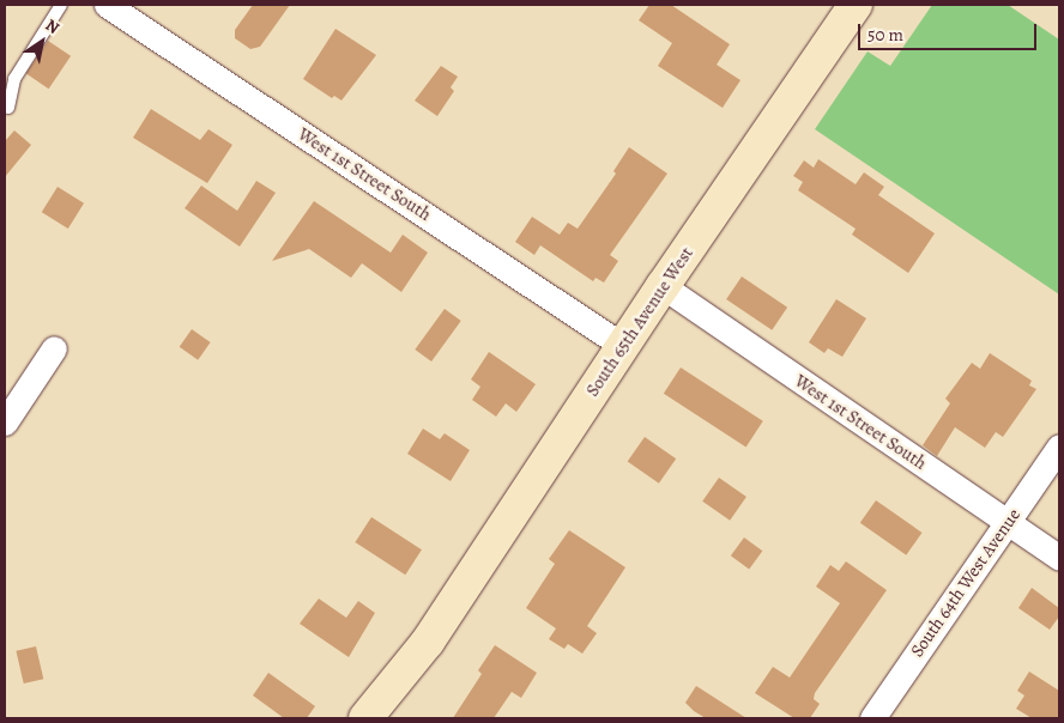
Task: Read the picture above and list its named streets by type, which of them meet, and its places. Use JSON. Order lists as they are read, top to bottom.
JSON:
{
  "streets": {
    "street": ["West 1st Street South", "South 65th Avenue West", "South 64th West Avenue"]
  },
  "crossings": [
    ["West 1st Street South", "South 65th Avenue West"],
    ["West 1st Street South", "South 64th West Avenue"]
  ],
  "scale_bar": "50 m",
  "north": "top right"
}
